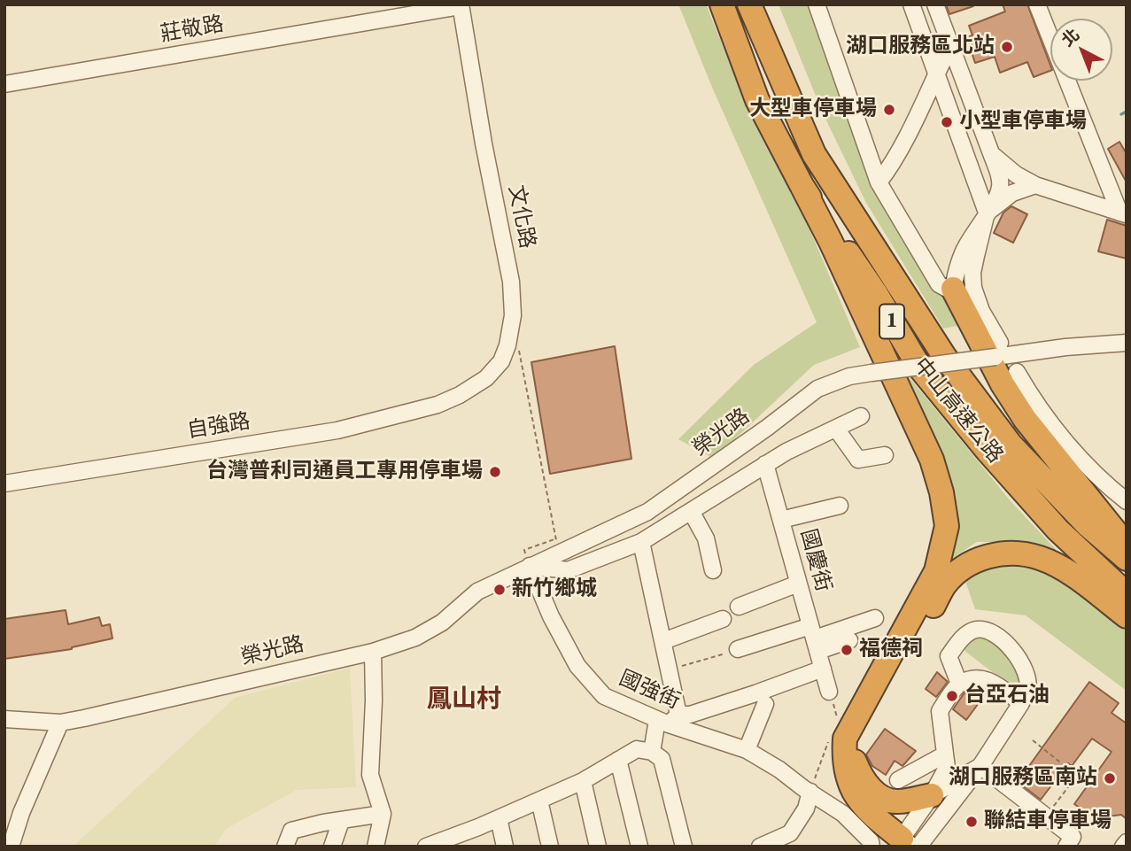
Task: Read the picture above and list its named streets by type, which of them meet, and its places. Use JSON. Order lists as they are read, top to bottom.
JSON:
{
  "streets": {
    "highway": ["1", "中山高速公路"],
    "street": [
      "莊敬路",
      "文化路",
      "自強路",
      "榮光路",
      "國慶街",
      "國強街"
    ]
  },
  "crossings": [
    ["莊敬路", "文化路"],
    ["文化路", "自強路"],
    ["榮光路", "國強街"]
  ],
  "districts": ["鳳山村"],
  "places": [
    "湖口服務區北站",
    "大型車停車場",
    "小型車停車場",
    "台灣普利司通員工專用停車場",
    "新竹鄉城",
    "福德祠",
    "台亞石油",
    "湖口服務區南站",
    "聯結車停車場"
  ],
  "north": "top left"
}
